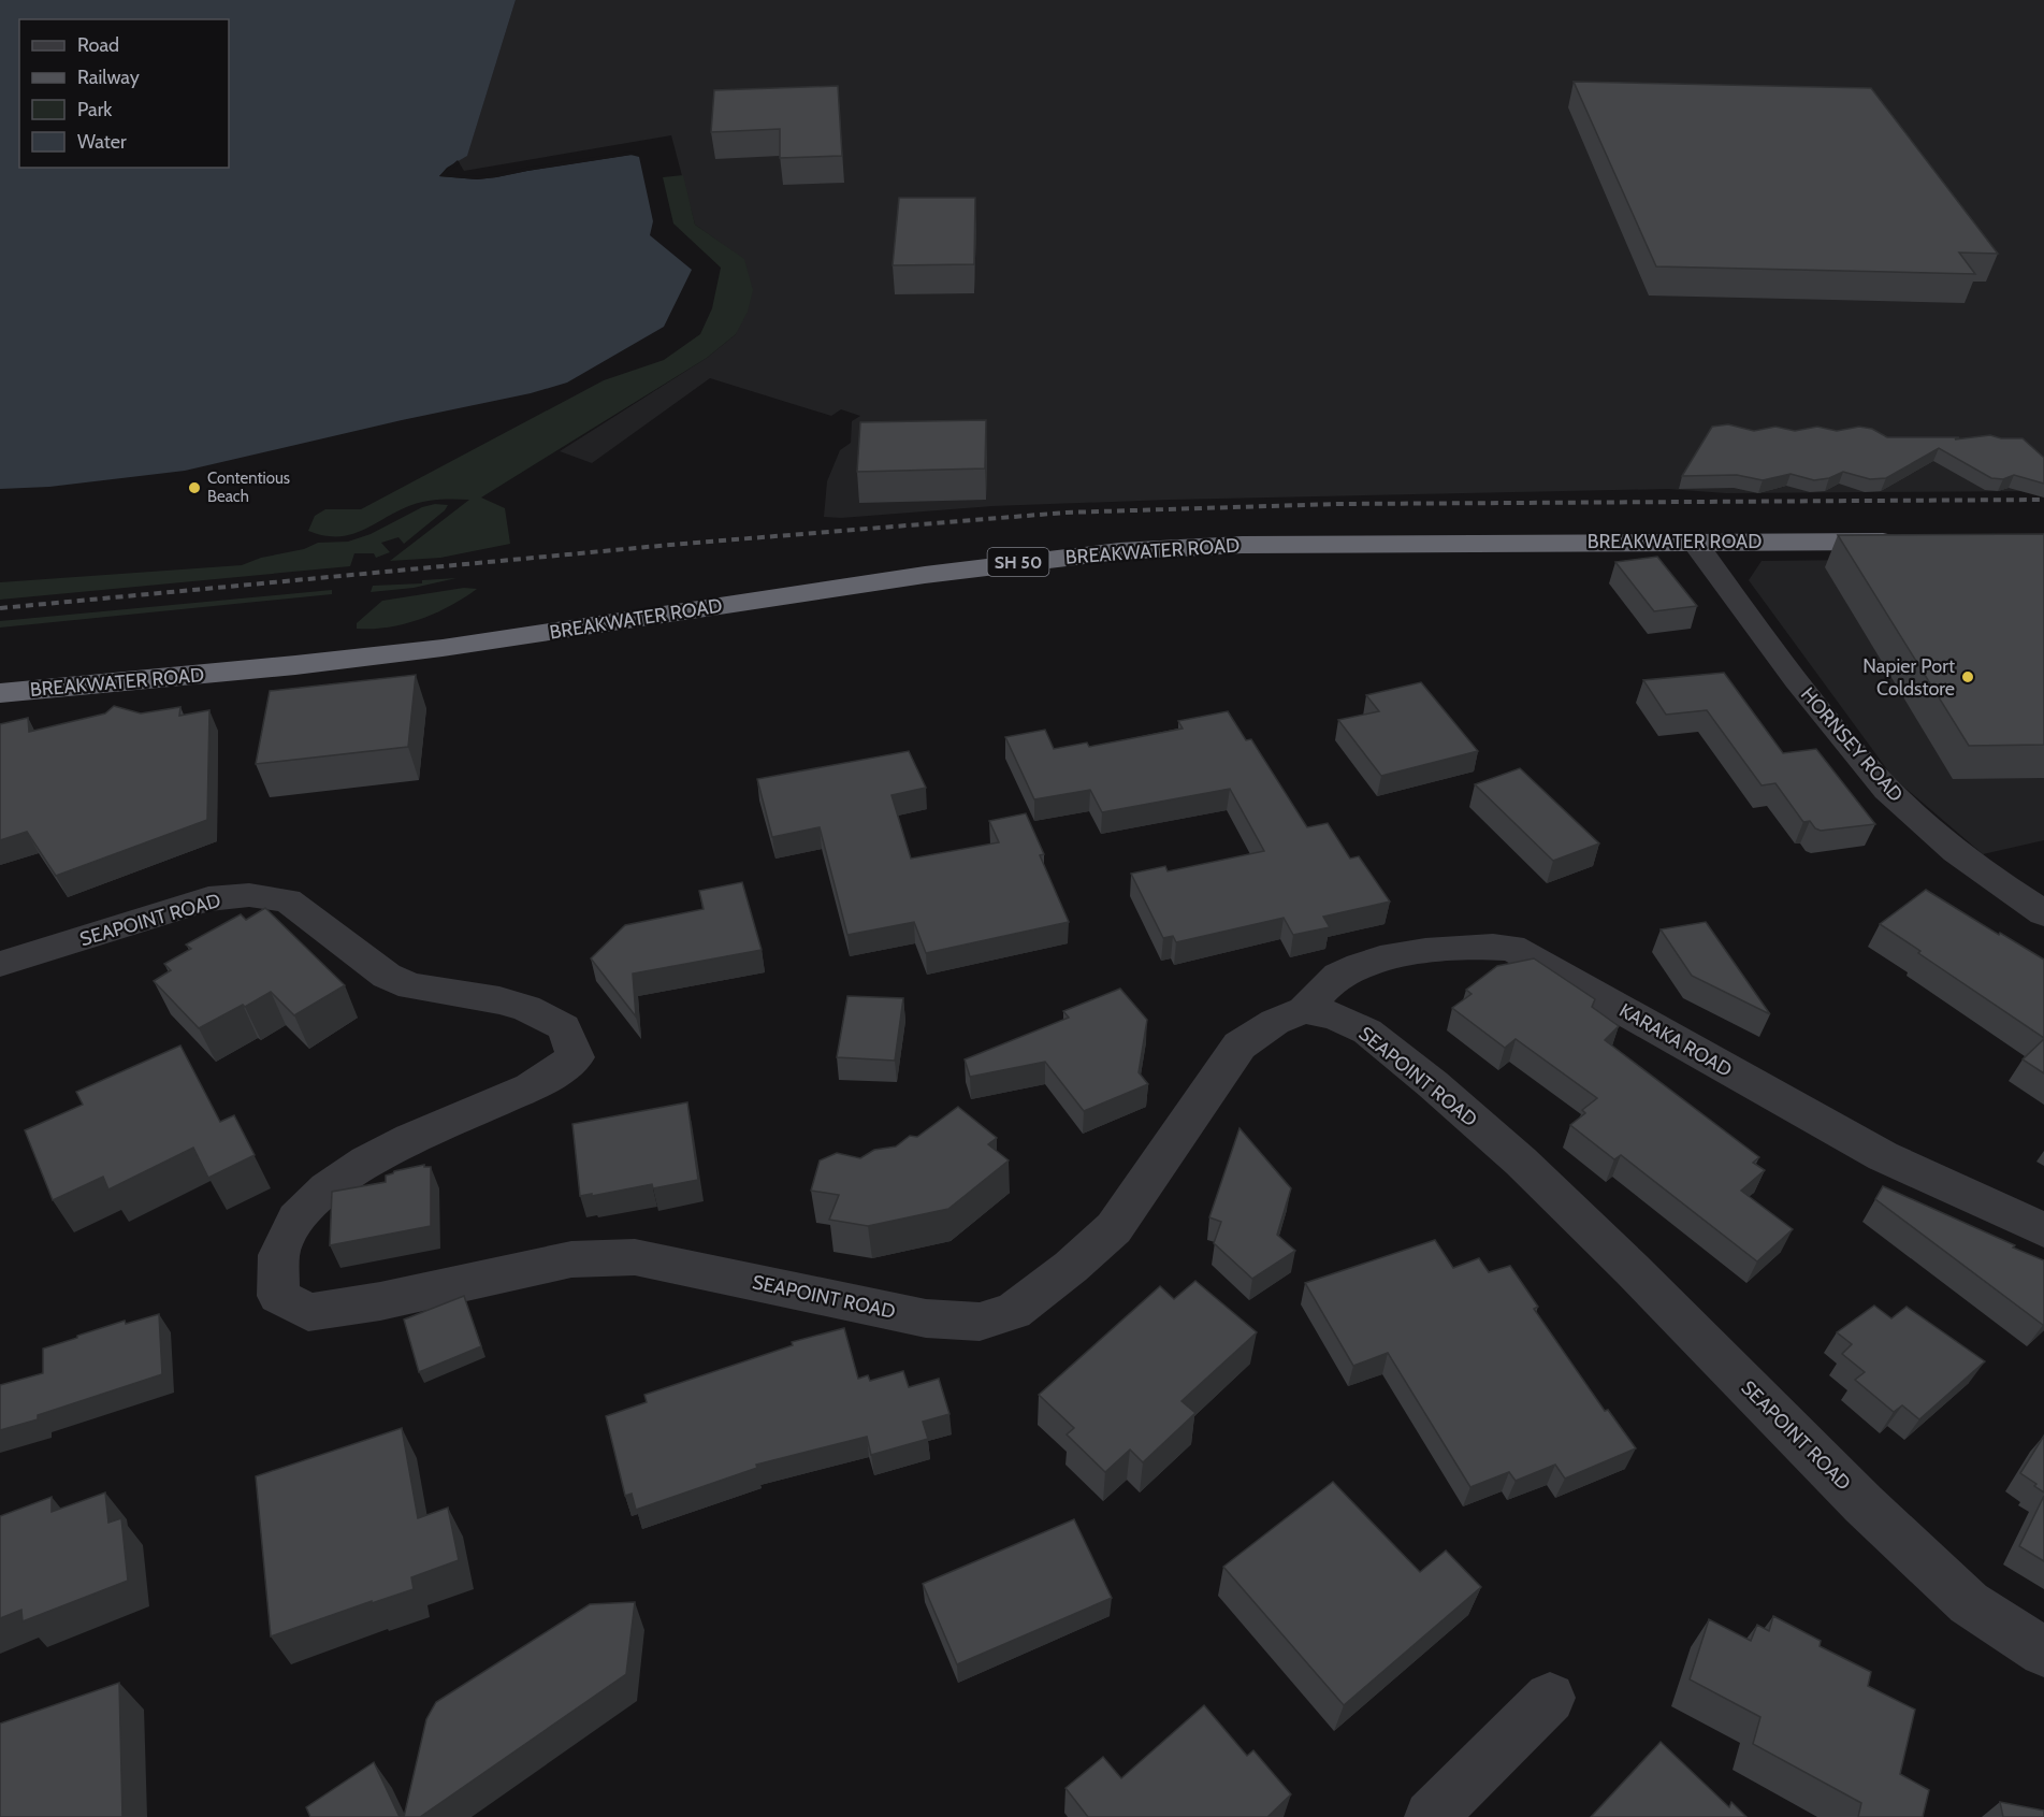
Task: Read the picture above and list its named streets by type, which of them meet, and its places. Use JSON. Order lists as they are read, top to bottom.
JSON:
{
  "streets": {
    "highway": ["BREAKWATER ROAD", "SH 50"],
    "street": ["HORNSEY ROAD", "SEAPOINT ROAD", "KARAKA ROAD"]
  },
  "crossings": [
    ["BREAKWATER ROAD", "HORNSEY ROAD"],
    ["SEAPOINT ROAD", "KARAKA ROAD"]
  ],
  "places": ["Contentious Beach", "Napier Port Coldstore"],
  "legend": [
    "Road",
    "Railway",
    "Park",
    "Water"
  ]
}
